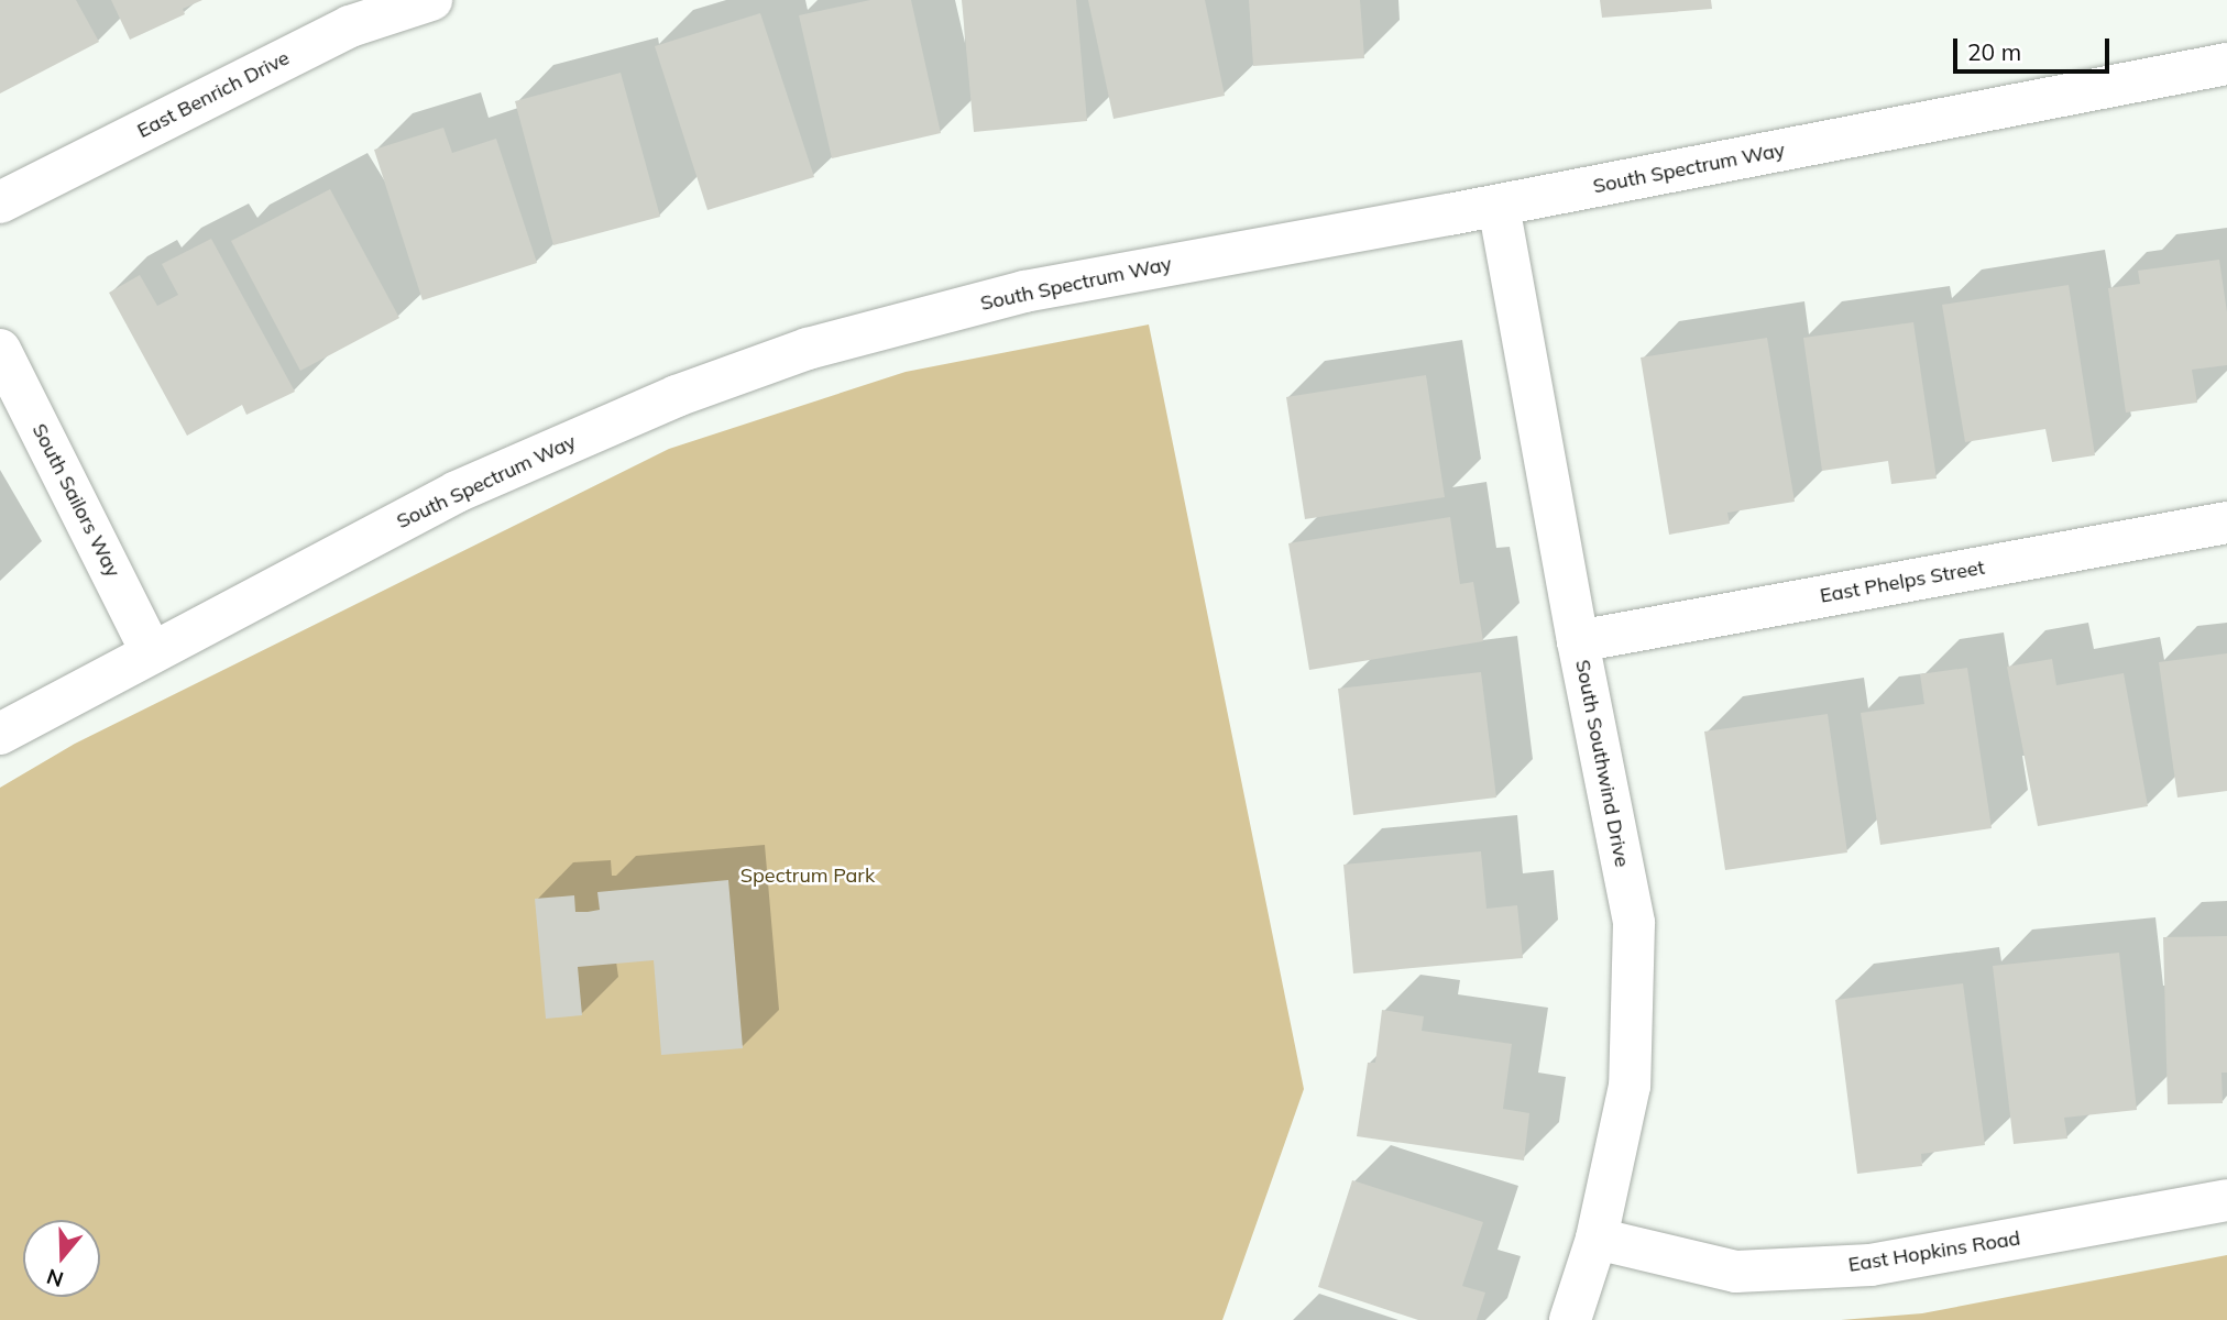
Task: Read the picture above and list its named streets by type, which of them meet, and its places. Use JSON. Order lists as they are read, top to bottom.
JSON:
{
  "streets": {
    "street": [
      "East Benrich Drive",
      "South Spectrum Way",
      "South Sailors Way",
      "East Phelps Street",
      "South Southwind Drive",
      "East Hopkins Road"
    ]
  },
  "crossings": [
    ["South Spectrum Way", "South Sailors Way"],
    ["South Spectrum Way", "South Southwind Drive"],
    ["East Phelps Street", "South Southwind Drive"],
    ["South Southwind Drive", "East Hopkins Road"]
  ],
  "parks": ["Spectrum Park"],
  "scale_bar": "20 m",
  "north": "bottom"
}
